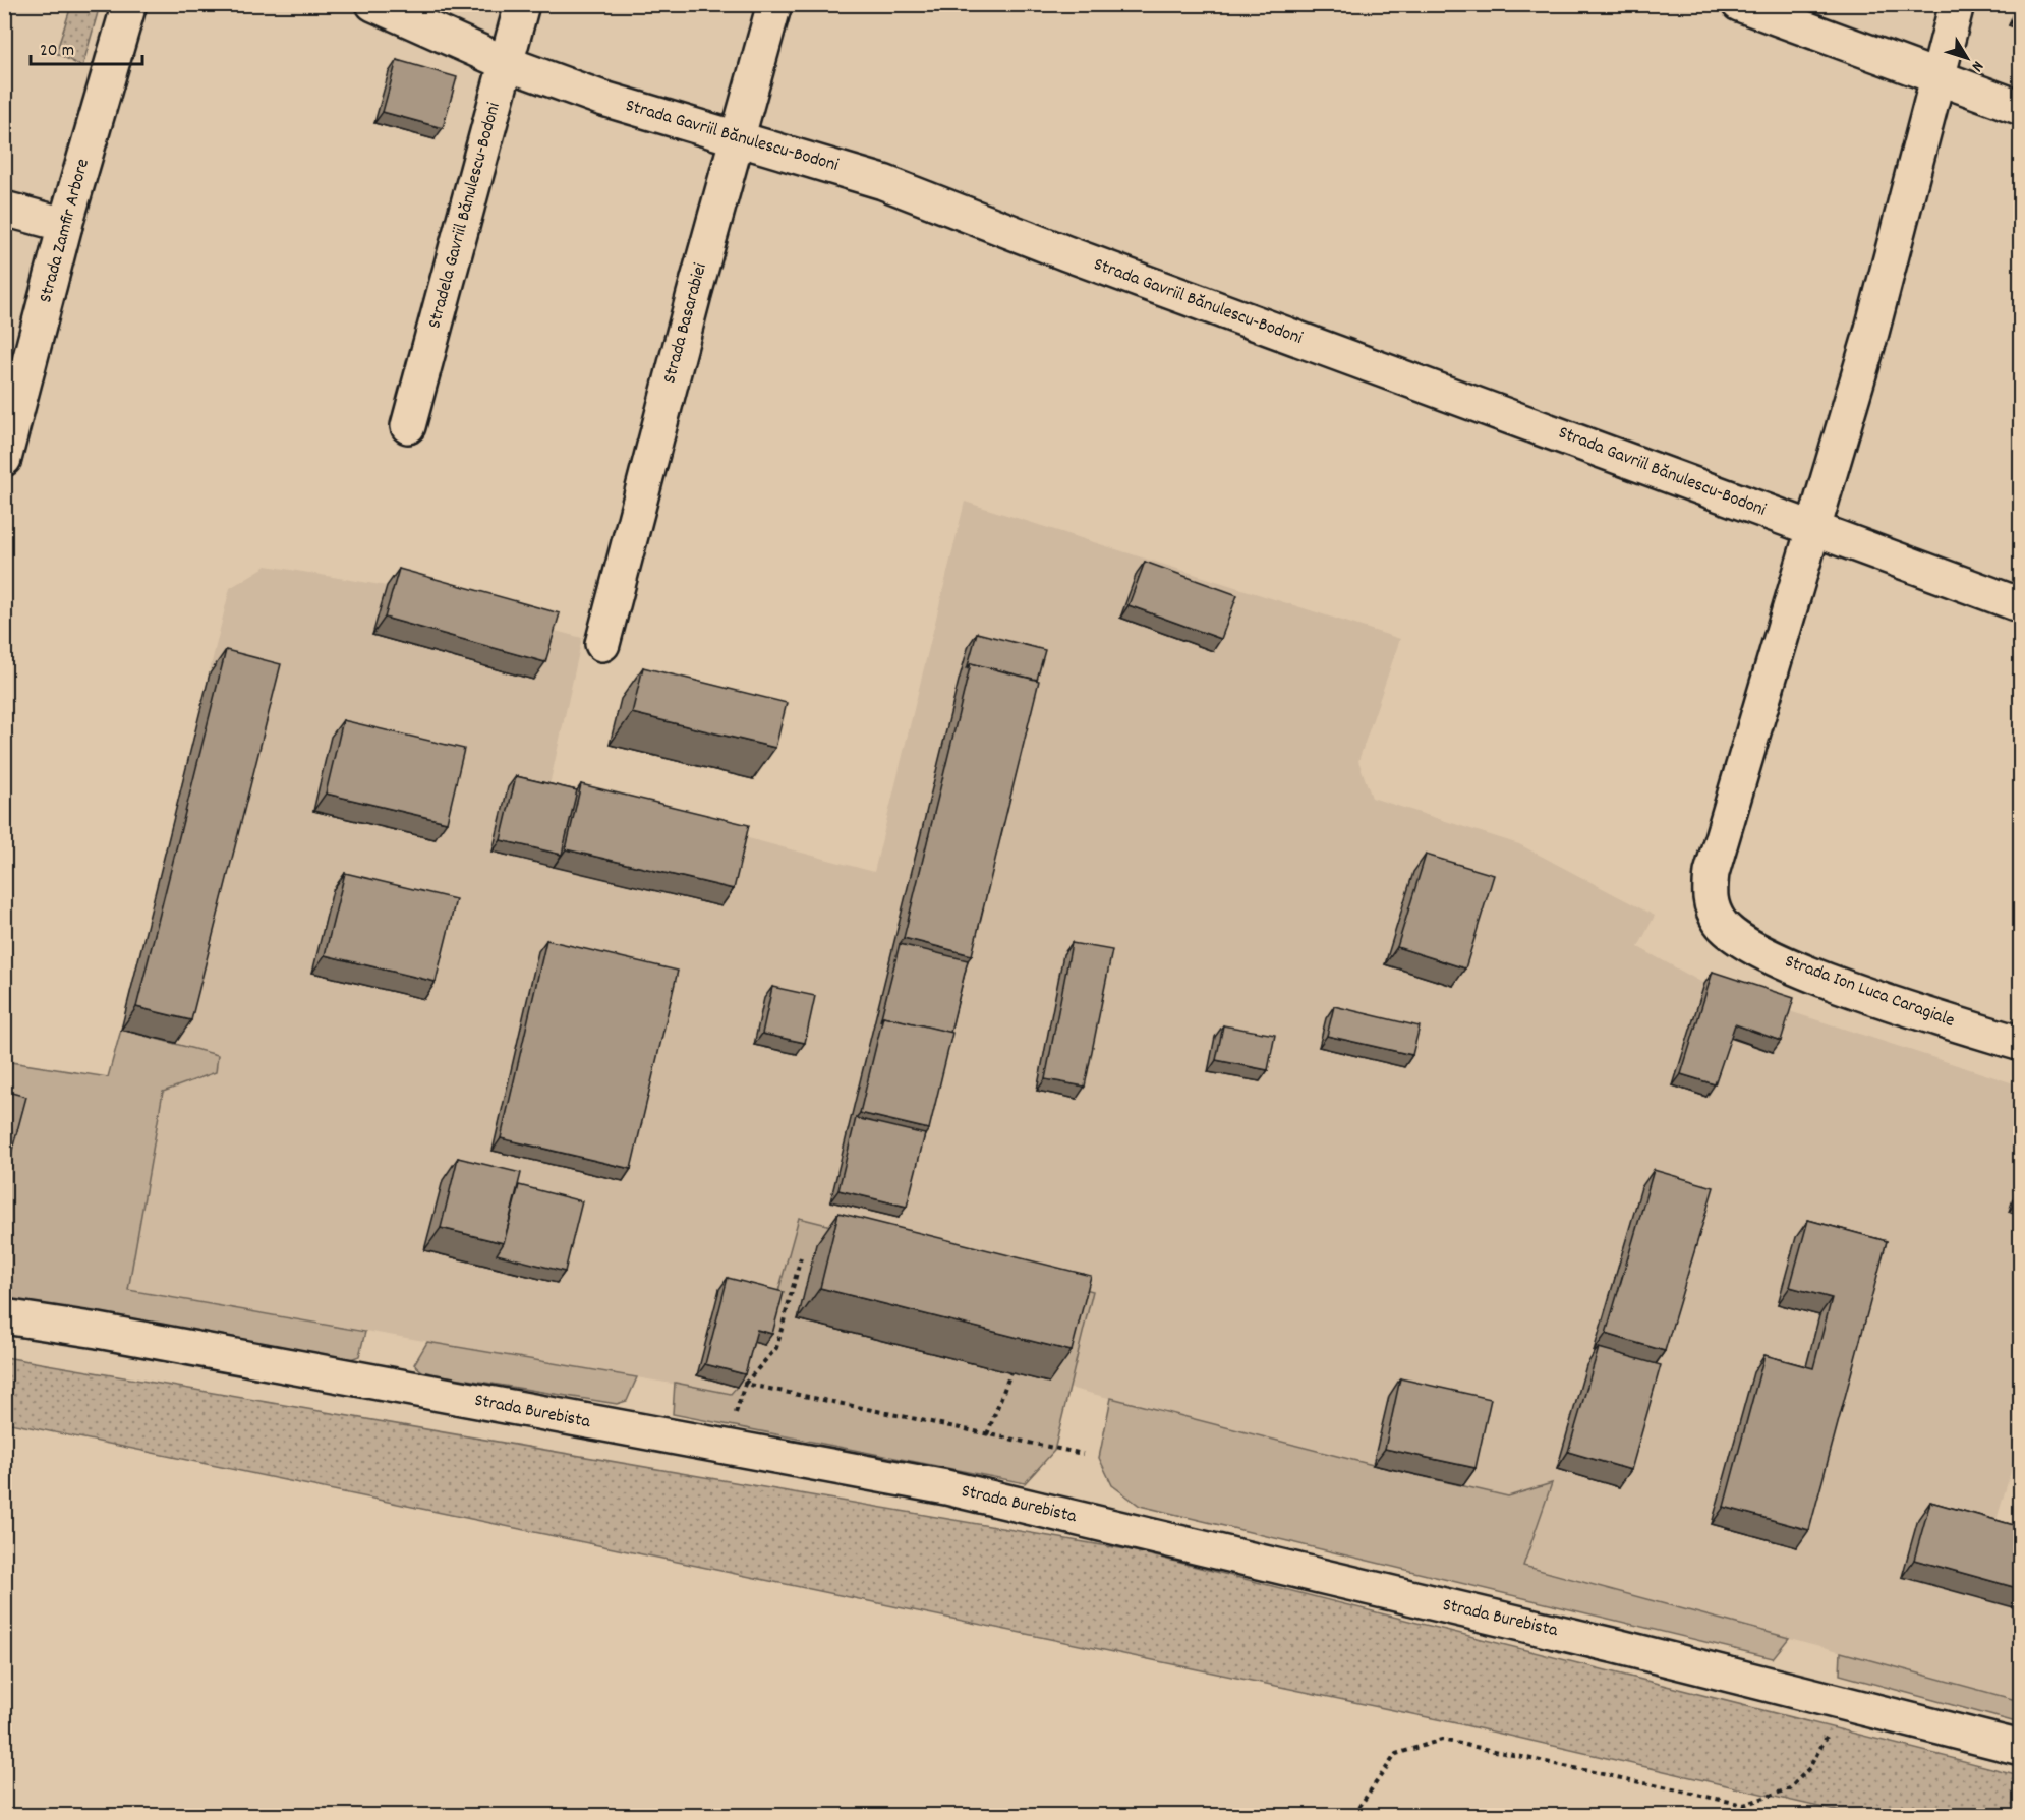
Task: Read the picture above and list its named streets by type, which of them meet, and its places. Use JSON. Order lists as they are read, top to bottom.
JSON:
{
  "streets": {
    "street": [
      "Strada Gavriil Bănulescu-Bodoni",
      "Stradela Gavriil Bănulescu-Bodoni",
      "Strada Zamfir Arbore",
      "Strada Basarabiei",
      "Strada Ion Luca Caragiale",
      "Strada Burebista"
    ]
  },
  "crossings": [
    ["Strada Gavriil Bănulescu-Bodoni", "Stradela Gavriil Bănulescu-Bodoni"],
    ["Strada Gavriil Bănulescu-Bodoni", "Strada Basarabiei"],
    ["Strada Gavriil Bănulescu-Bodoni", "Strada Ion Luca Caragiale"]
  ],
  "scale_bar": "20 m",
  "north": "bottom right"
}
